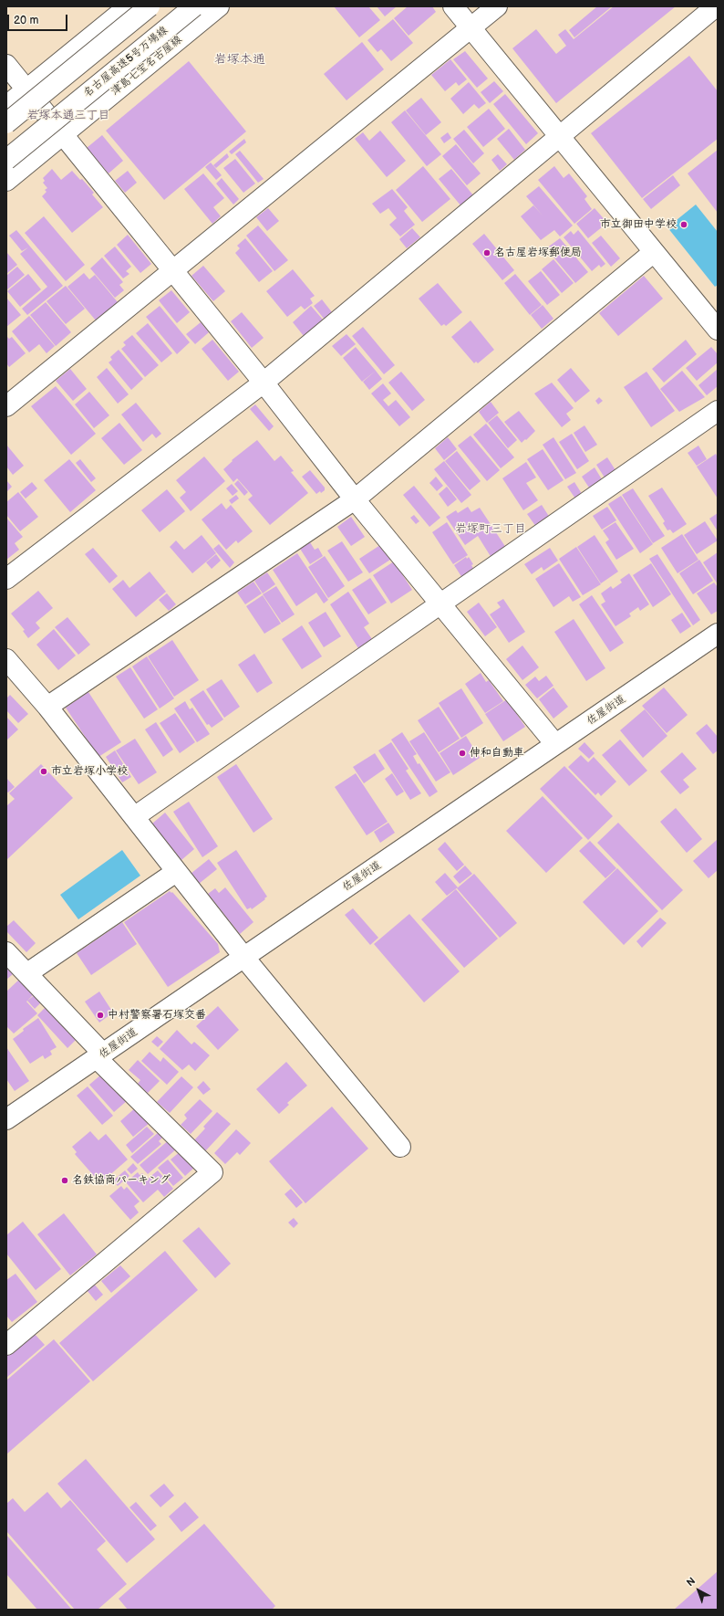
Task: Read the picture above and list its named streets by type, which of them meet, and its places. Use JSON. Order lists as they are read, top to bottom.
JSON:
{
  "streets": {
    "main road": ["名古屋高速5号万場線", "津島七宝名古屋線", "佐屋街道"]
  },
  "districts": ["岩塚本通", "岩塚本通三丁目", "岩塚町三丁目"],
  "places": [
    "市立御田中学校",
    "名古屋岩塚郵便局",
    "伸和自動車",
    "市立岩塚小学校",
    "中村警察署石塚交番",
    "名鉄協商パーキング"
  ],
  "scale_bar": "20 m",
  "north": "top left"
}
